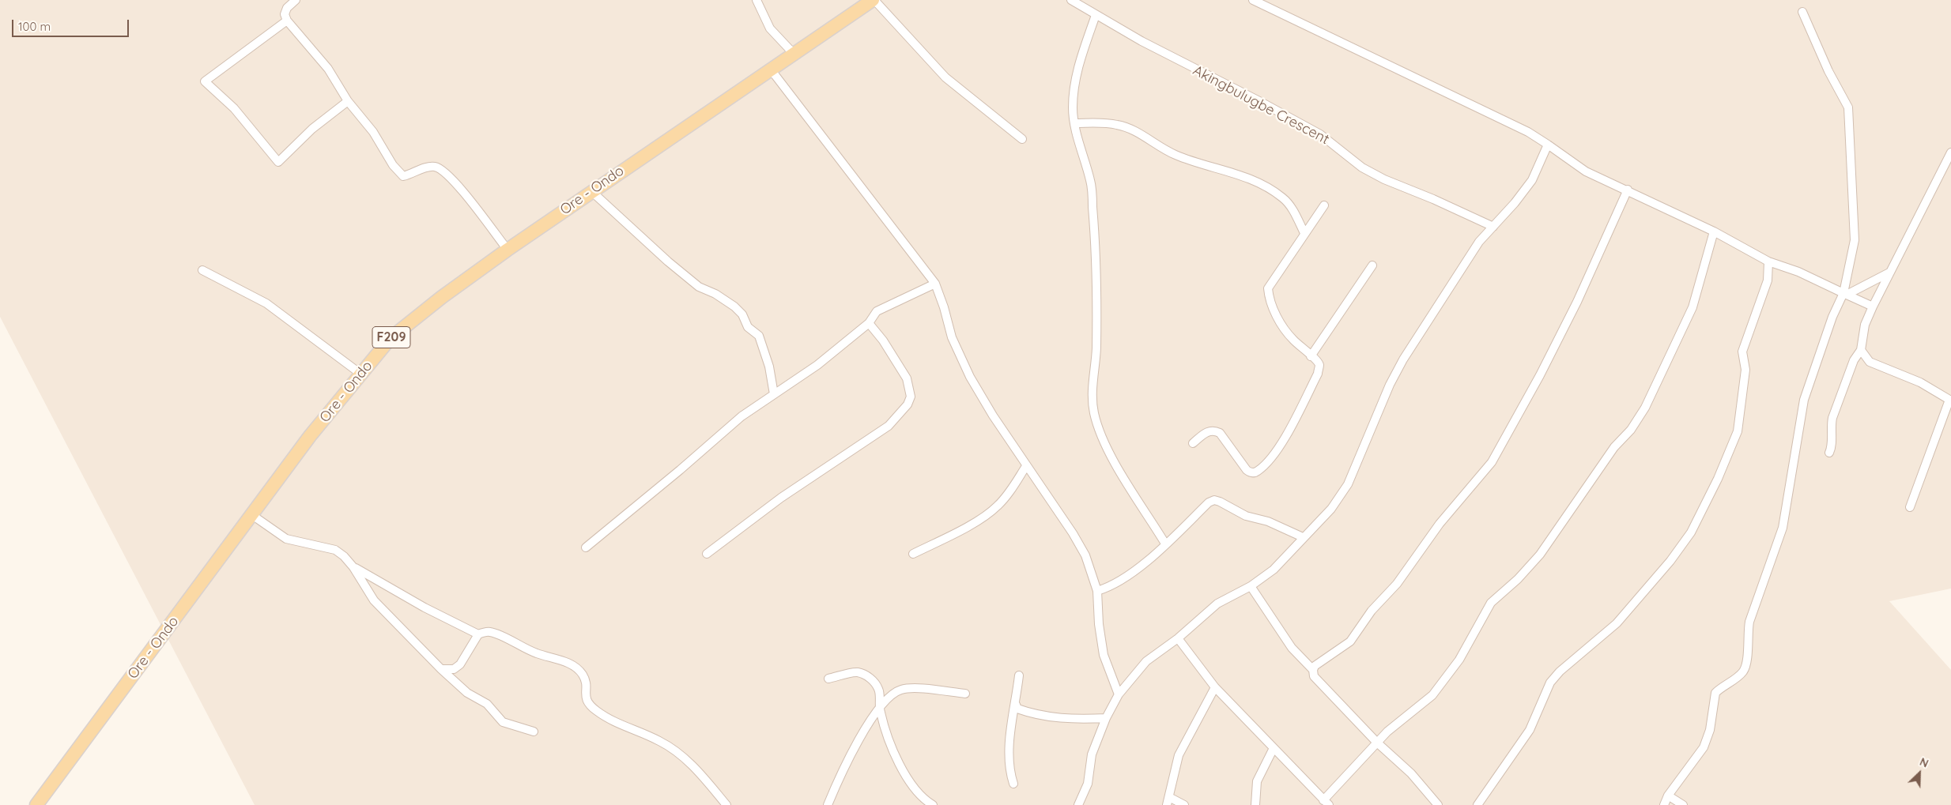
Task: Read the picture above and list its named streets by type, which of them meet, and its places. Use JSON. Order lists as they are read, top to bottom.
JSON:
{
  "streets": {
    "main road": ["Ore - Ondo", "F209"],
    "street": ["Akingbulugbe Crescent"]
  },
  "scale_bar": "100 m",
  "north": "top right"
}
